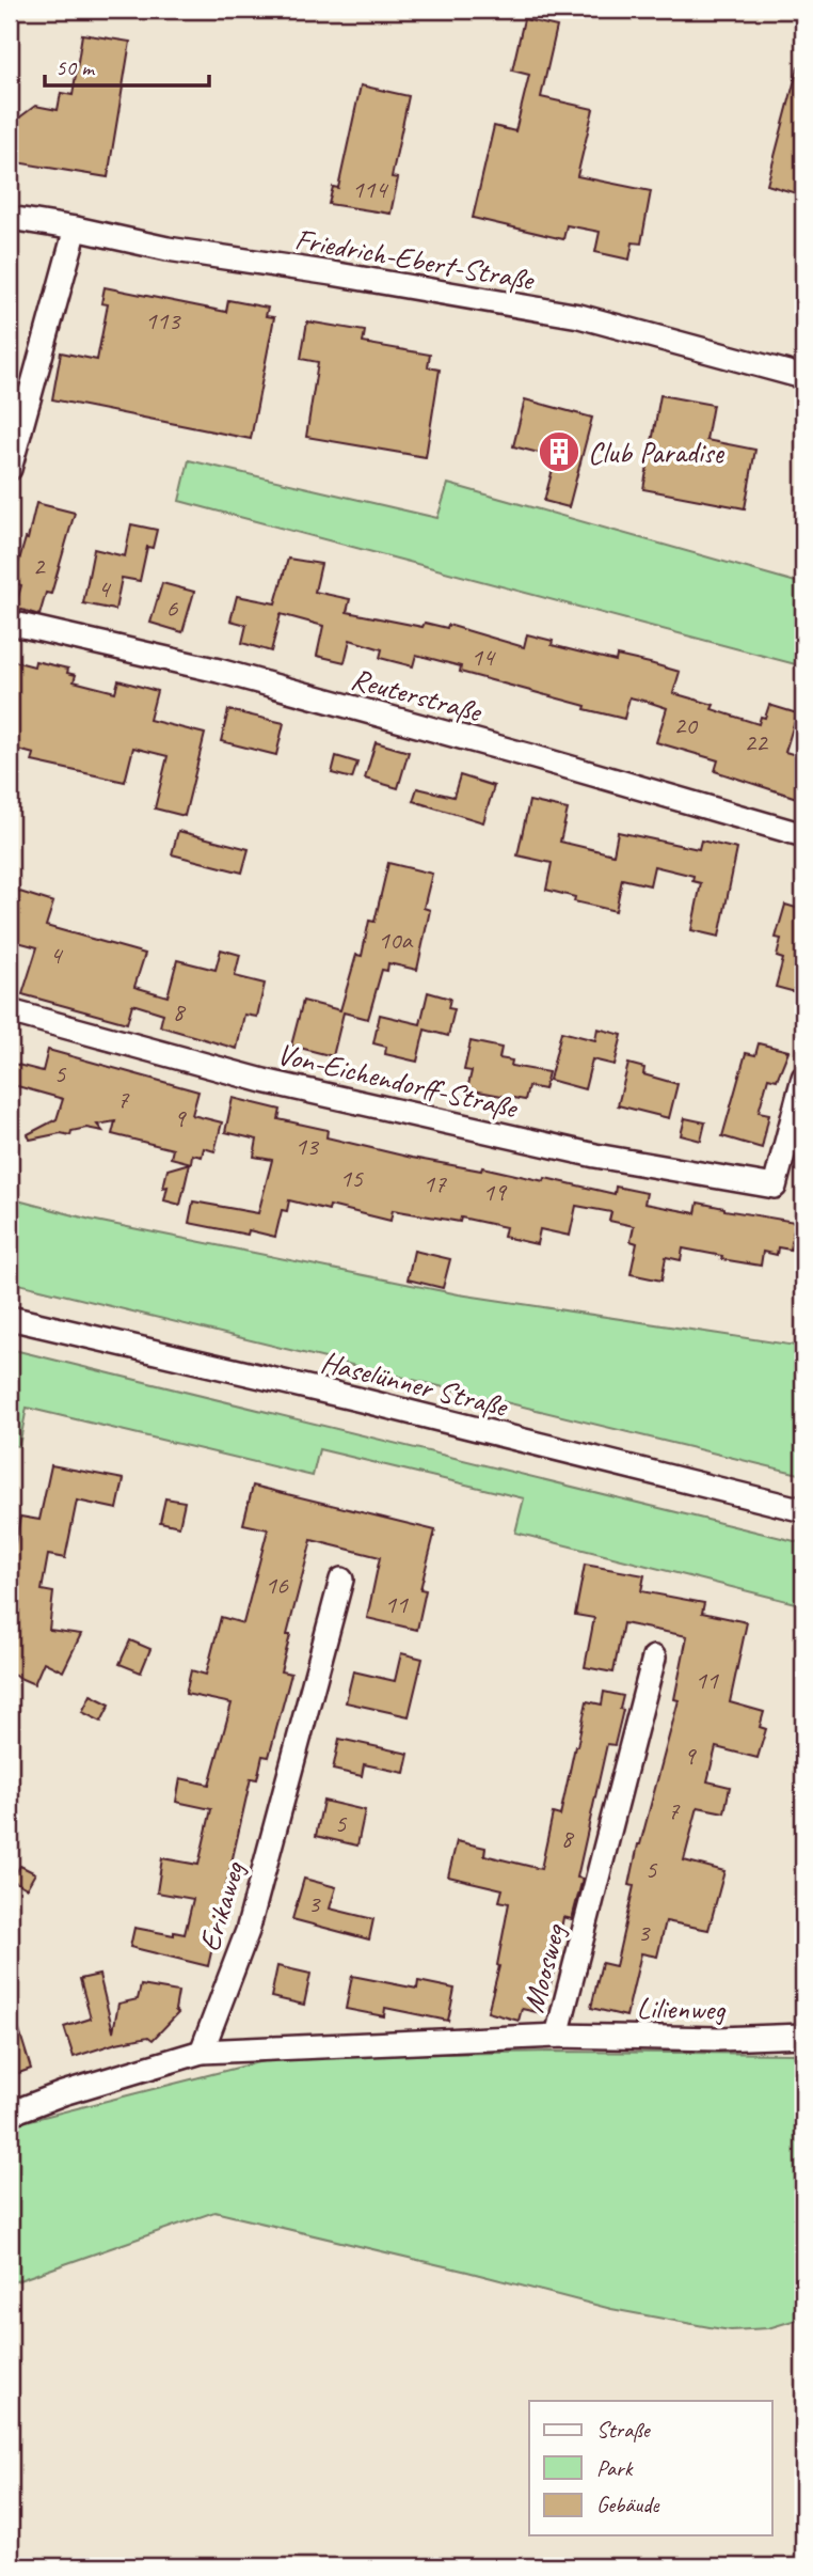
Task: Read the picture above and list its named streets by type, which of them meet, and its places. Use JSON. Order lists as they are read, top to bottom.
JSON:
{
  "streets": {
    "street": [
      "Friedrich-Ebert-Straße",
      "Reuterstraße",
      "Von-Eichendorff-Straße",
      "Haselünner Straße",
      "Erikaweg",
      "Moosweg",
      "Lilienweg"
    ]
  },
  "crossings": [
    ["Erikaweg", "Moosweg"],
    ["Moosweg", "Lilienweg"]
  ],
  "places": {
    "building": ["Club Paradise"]
  },
  "house_numbers": [
    "114",
    "113",
    "2",
    "4",
    "6",
    "14",
    "20",
    "22",
    "10a",
    "4",
    "8",
    "5",
    "7",
    "9",
    "13",
    "15",
    "17",
    "19",
    "16",
    "11",
    "11",
    "9",
    "7",
    "5",
    "8",
    "5",
    "3",
    "3"
  ],
  "legend": ["Straße", "Park", "Gebäude"],
  "scale_bar": "50 m"
}
